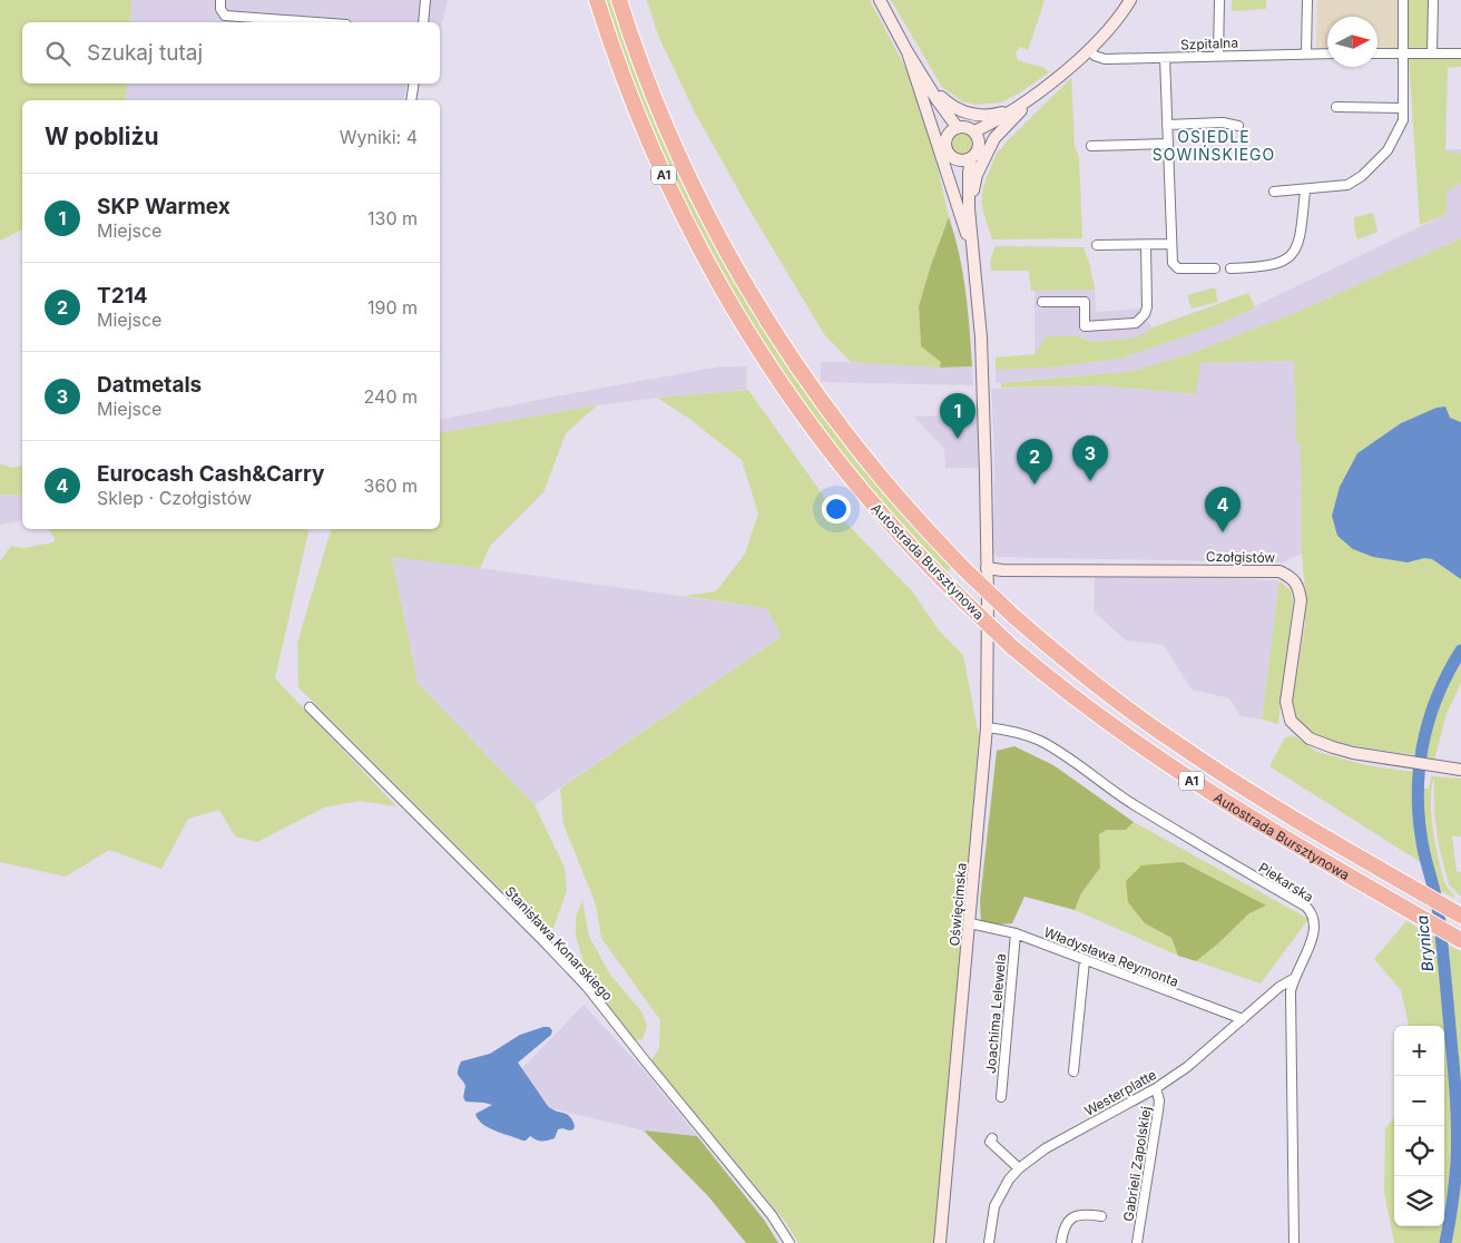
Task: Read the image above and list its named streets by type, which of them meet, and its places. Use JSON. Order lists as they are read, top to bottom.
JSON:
{
  "streets": {
    "highway": ["A1", "Autostrada Bursztynowa"],
    "street": [
      "Szpitalna",
      "Czołgistów",
      "Piekarska",
      "Oświęcimska",
      "Stanisława Konarskiego",
      "Władysława Reymonta",
      "Joachima Lelewela",
      "Westerplatte",
      "Gabrieli Zapolskiej"
    ]
  },
  "crossings": [
    ["Czołgistów", "Oświęcimska"],
    ["Piekarska", "Oświęcimska"],
    ["Piekarska", "Westerplatte"],
    ["Oświęcimska", "Władysława Reymonta"],
    ["Władysława Reymonta", "Joachima Lelewela"],
    ["Władysława Reymonta", "Westerplatte"],
    ["Westerplatte", "Gabrieli Zapolskiej"]
  ],
  "districts": ["OSIEDLE SOWIŃSKIEGO"],
  "water": ["Brynica"],
  "north": "right",
  "page": {
    "search": "Szukaj tutaj",
    "heading": ["W pobliżu", "Wyniki: 4"],
    "list": [
      {
        "mark": "1",
        "name": "SKP Warmex",
        "note": "Miejsce",
        "value": "130 m"
      },
      {
        "mark": "2",
        "name": "T214",
        "note": "Miejsce",
        "value": "190 m"
      },
      {
        "mark": "3",
        "name": "Datmetals",
        "note": "Miejsce",
        "value": "240 m"
      },
      {
        "mark": "4",
        "name": "Eurocash Cash&Carry",
        "note": "Sklep · Czołgistów",
        "value": "360 m"
      }
    ],
    "pins": [
      "1",
      "3",
      "2",
      "4"
    ],
    "map_buttons": ["+", "−"]
  }
}
